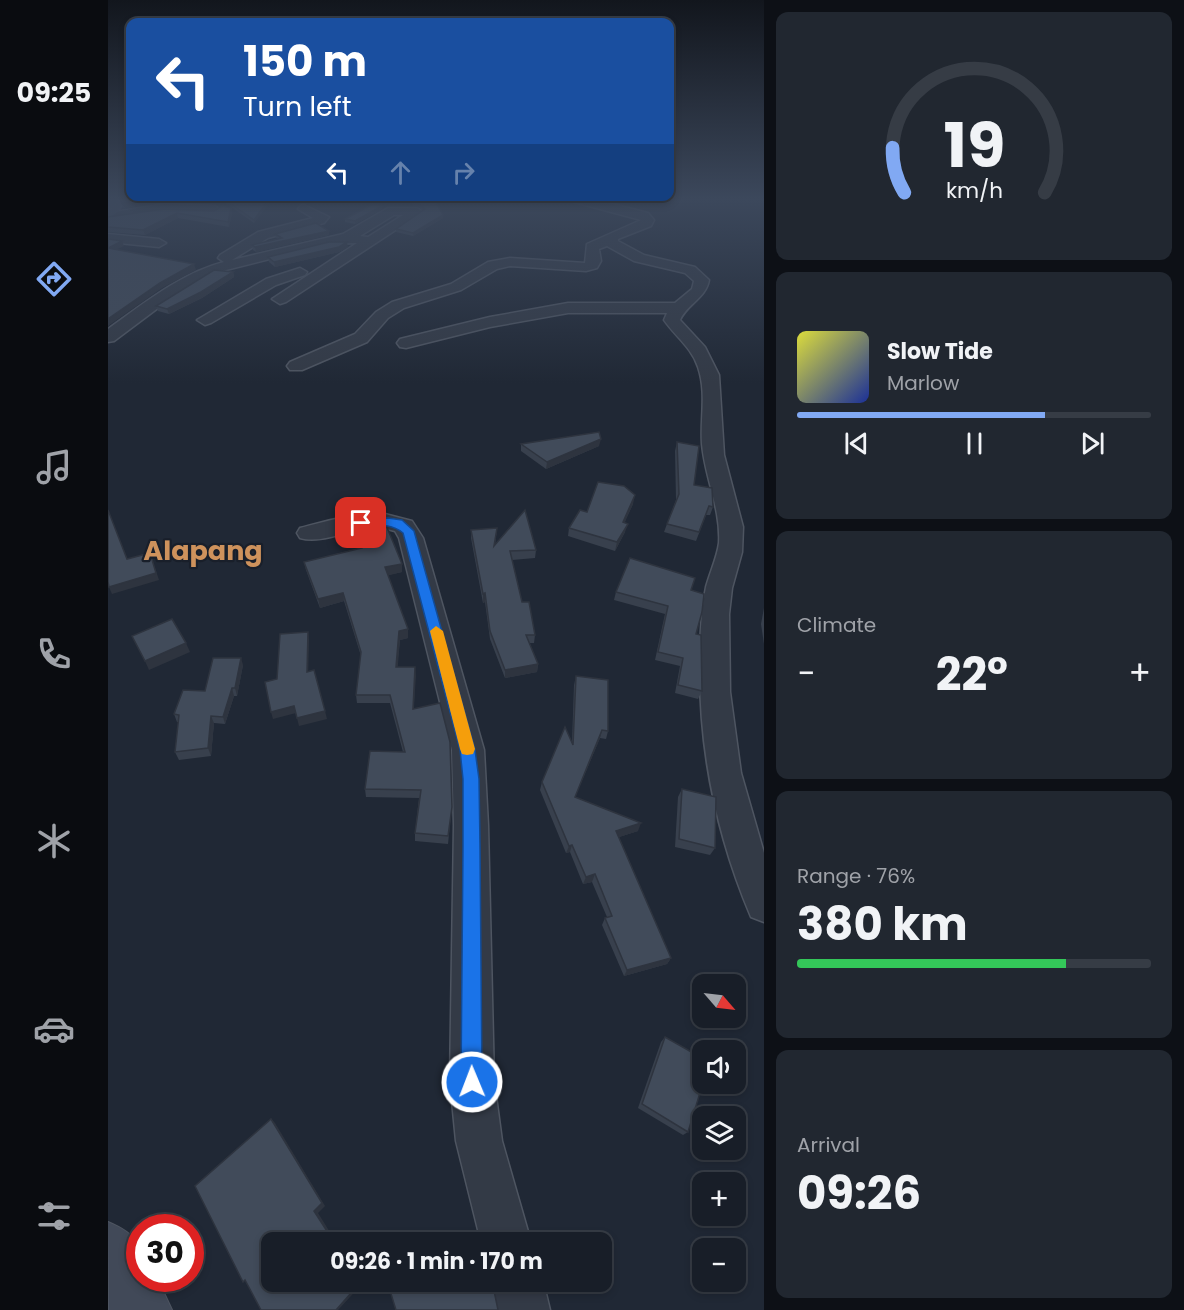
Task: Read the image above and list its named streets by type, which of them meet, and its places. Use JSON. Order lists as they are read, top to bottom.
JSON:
{
  "districts": ["Alapang"],
  "north": "bottom right",
  "page": {
    "tabs": "09:25",
    "turn": ["150 m", "Turn left"],
    "song": ["Slow Tide", "Marlow"],
    "tile": [
      "Climate",
      ["Range · 76%", "380 km"],
      ["Arrival", "09:26"]
    ],
    "heat": ["−", "22°", "+"],
    "map_buttons": ["+", "−"],
    "limit": "30",
    "trip": "09:26 · 1 min · 170 m",
    "gauge": ["19", "km/h"]
  }
}
